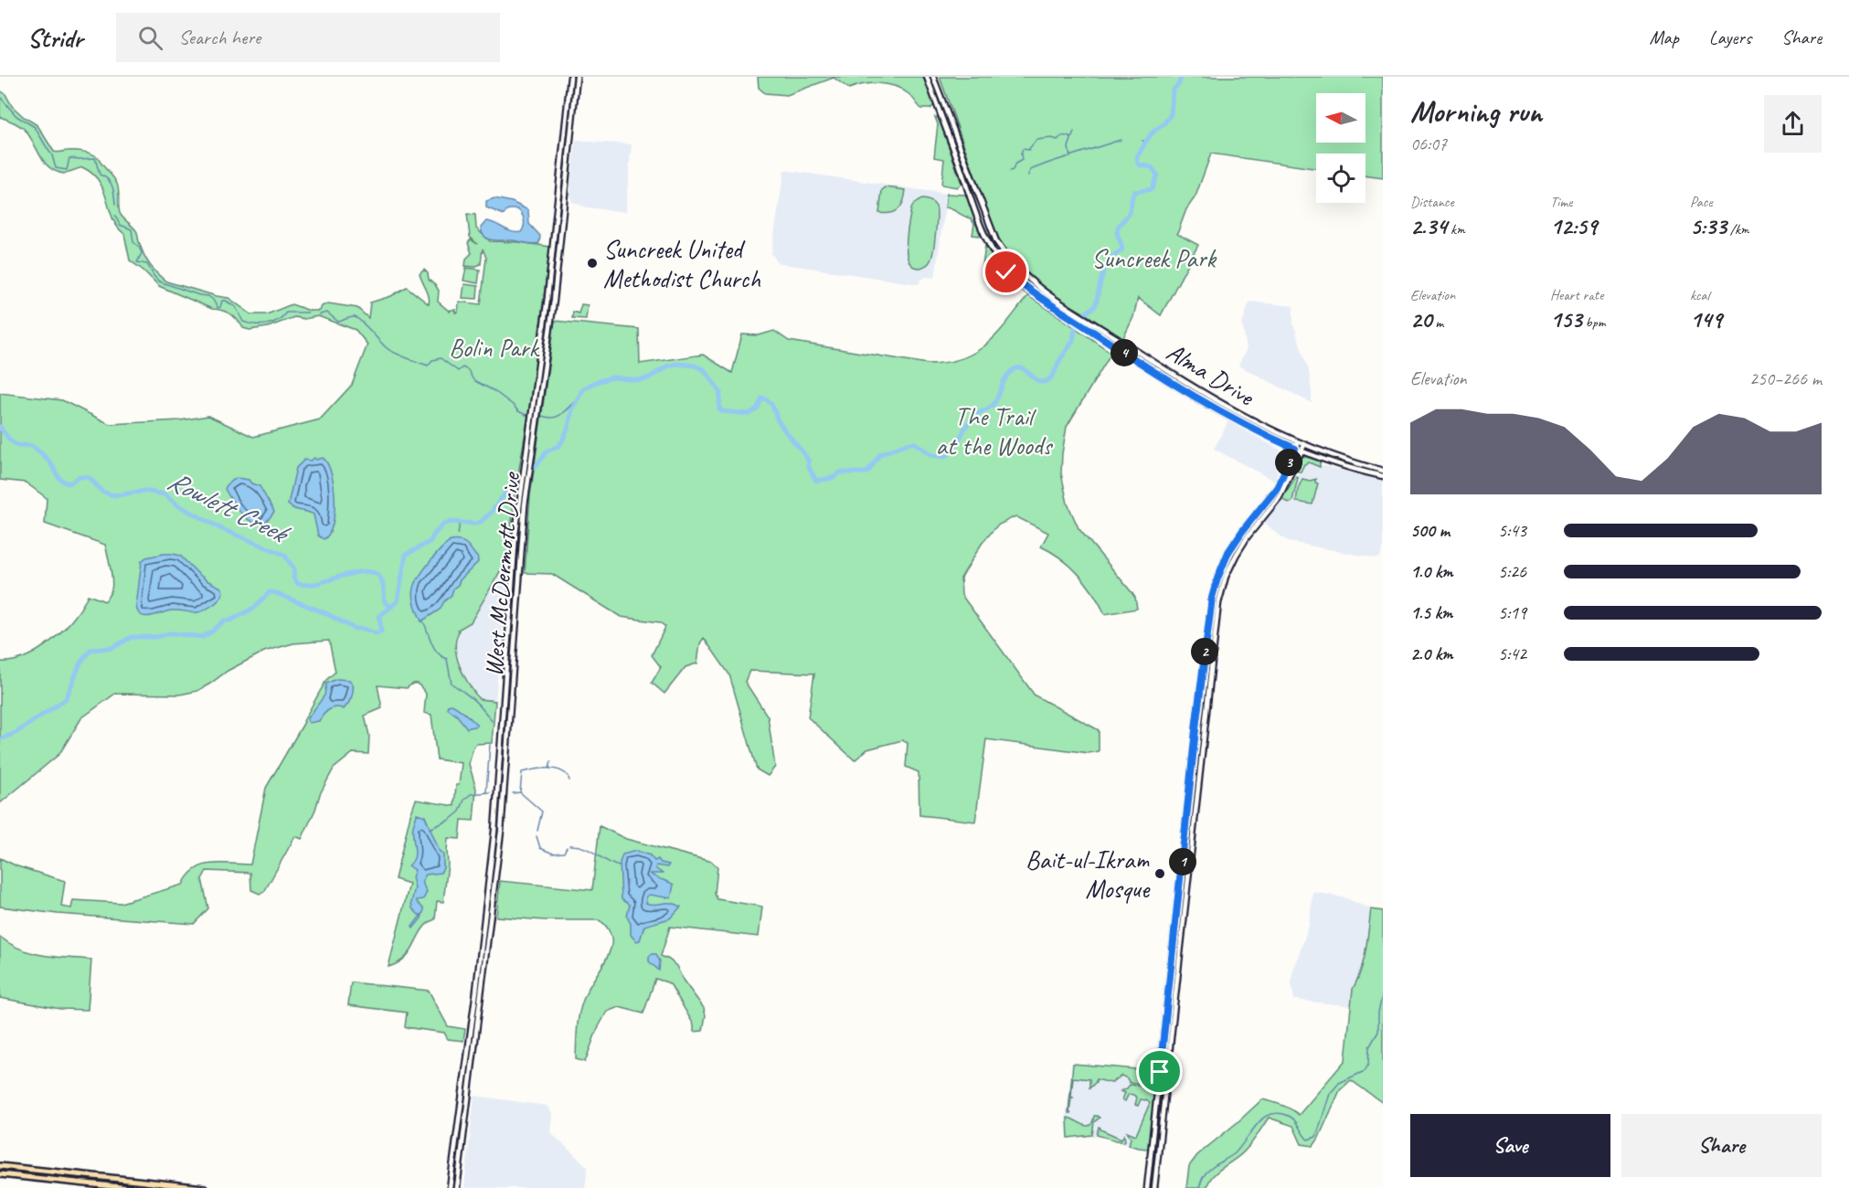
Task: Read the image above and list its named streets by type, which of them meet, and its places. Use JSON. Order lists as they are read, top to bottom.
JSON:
{
  "streets": {
    "main road": ["Alma Drive", "West McDermott Drive"]
  },
  "water": ["Rowlett Creek"],
  "parks": ["Suncreek Park", "Bolin Park", "The Trail at the Woods"],
  "places": ["Suncreek United Methodist Church", "Bait-ul-Ikram Mosque"],
  "north": "left",
  "page": {
    "header": "Stridr",
    "search": "Search here",
    "nav": ["Map", "Layers", "Share"],
    "heading": ["Morning run", "06:07"],
    "stats": [
      ["Distance", "2.34 km"],
      ["Time", "12:59"],
      ["Pace", "5:33 /km"],
      ["Elevation", "20 m"],
      ["Heart rate", "153 bpm"],
      ["kcal", "149"]
    ],
    "pins": [
      "4",
      "3",
      "2",
      "1"
    ],
    "chart": ["Elevation", "250–266 m"],
    "list": [
      {
        "name": "500 m",
        "note": "5:43"
      },
      {
        "name": "1.0 km",
        "note": "5:26"
      },
      {
        "name": "1.5 km",
        "note": "5:19"
      },
      {
        "name": "2.0 km",
        "note": "5:42"
      }
    ],
    "buttons": ["Save", "Share"]
  }
}
